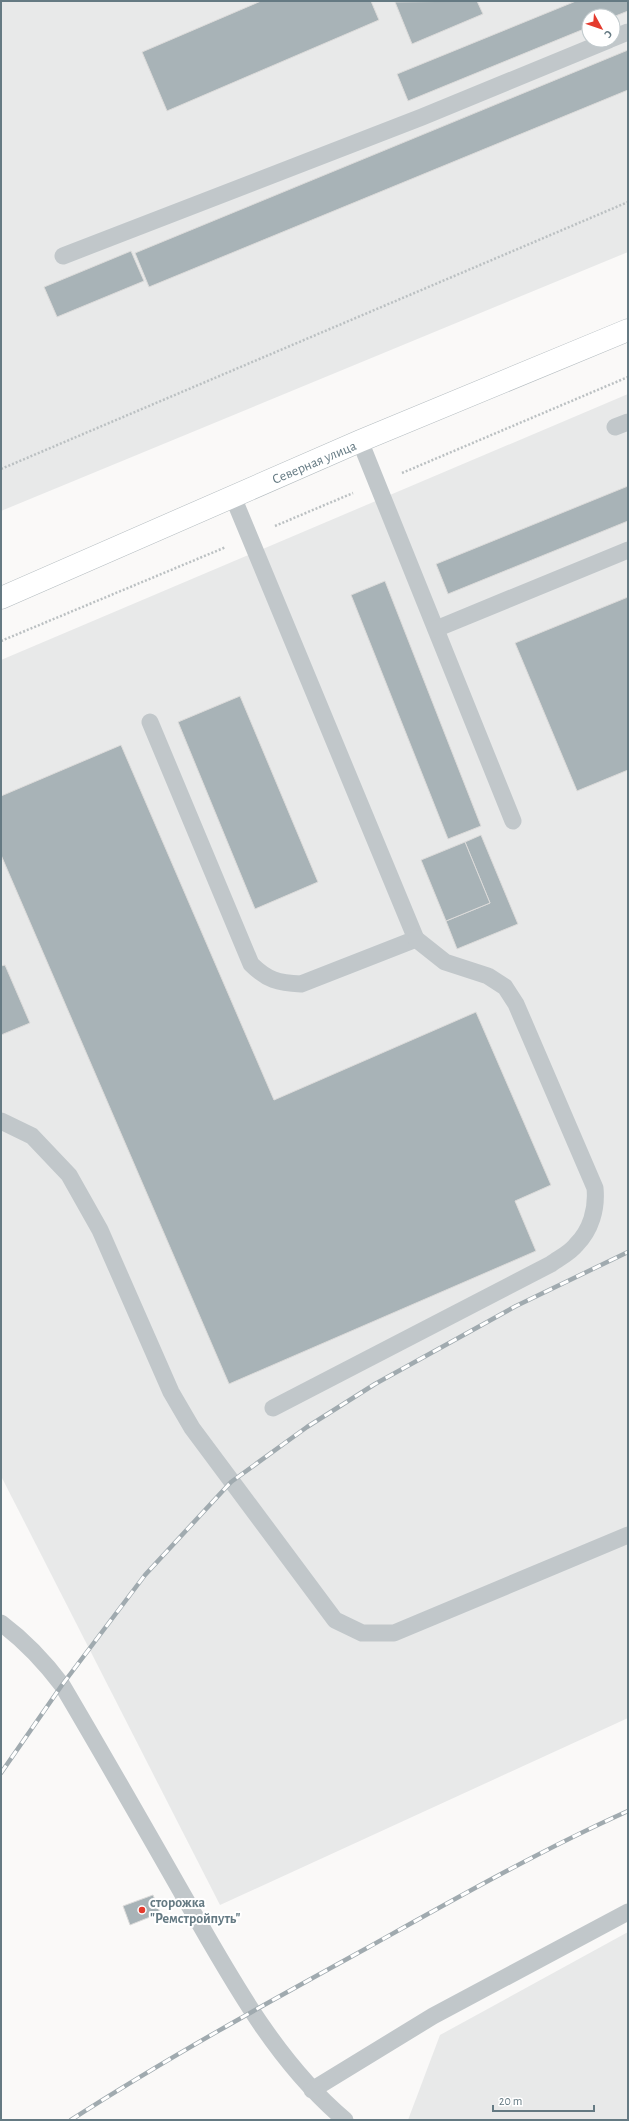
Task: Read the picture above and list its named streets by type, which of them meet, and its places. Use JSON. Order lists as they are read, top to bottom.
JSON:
{
  "streets": {
    "main road": ["Северная улица"]
  },
  "places": ["сторожка \"Ремстройпуть\""],
  "scale_bar": "20 m",
  "north": "bottom right"
}
